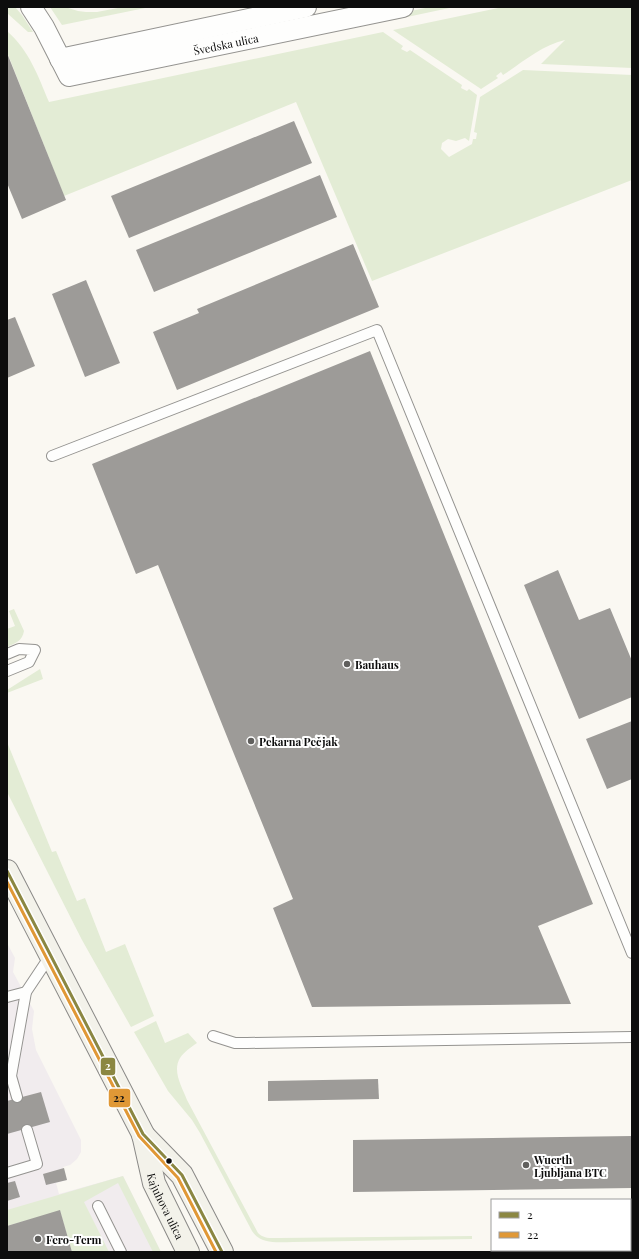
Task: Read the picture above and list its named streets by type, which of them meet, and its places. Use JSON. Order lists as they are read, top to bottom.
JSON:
{
  "streets": {
    "main road": ["Kajuhova ulica"],
    "street": ["Švedska ulica"]
  },
  "places": [
    "Bauhaus",
    "Pekarna Pečjak",
    "Wuerth Ljubljana BTC",
    "Fero-Term"
  ],
  "lines": ["transit line 2", "transit line 22"],
  "legend": ["2", "22"]
}
